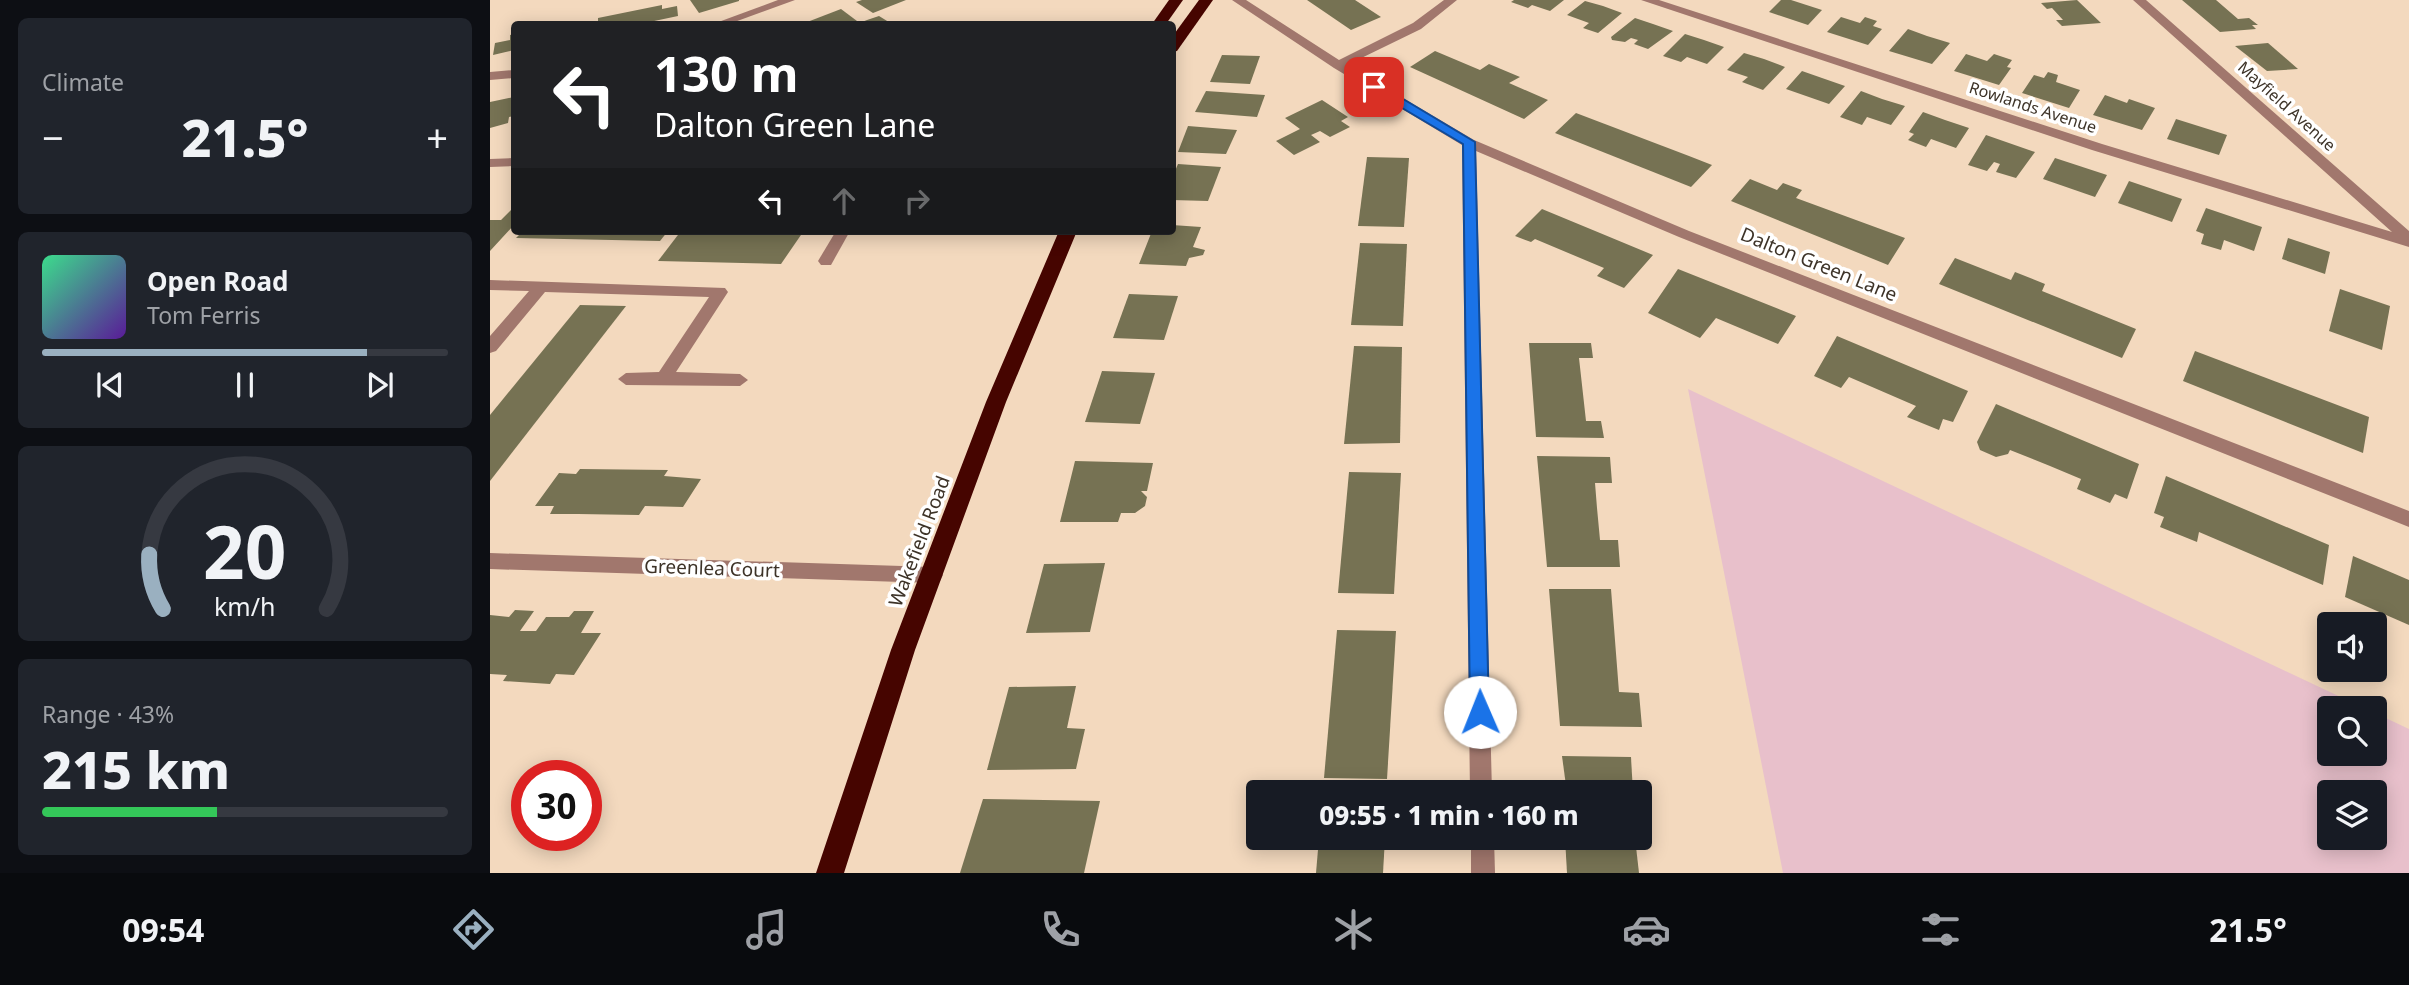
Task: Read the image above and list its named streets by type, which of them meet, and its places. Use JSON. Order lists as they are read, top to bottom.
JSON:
{
  "streets": {
    "highway": ["Wakefield Road"],
    "street": [
      "Mayfield Avenue",
      "Rowlands Avenue",
      "Dalton Green Lane",
      "Greenlea Court"
    ]
  },
  "crossings": [
    ["Mayfield Avenue", "Rowlands Avenue"],
    ["Wakefield Road", "Greenlea Court"]
  ],
  "page": {
    "tile": [
      "Climate",
      ["Range · 43%", "215 km"]
    ],
    "turn": ["130 m", "Dalton Green Lane"],
    "heat": ["−", "21.5°", "+"],
    "song": ["Open Road", "Tom Ferris"],
    "limit": "30",
    "trip": "09:55 · 1 min · 160 m",
    "tabs": ["09:54", "21.5°"],
    "gauge": ["20", "km/h"]
  }
}
